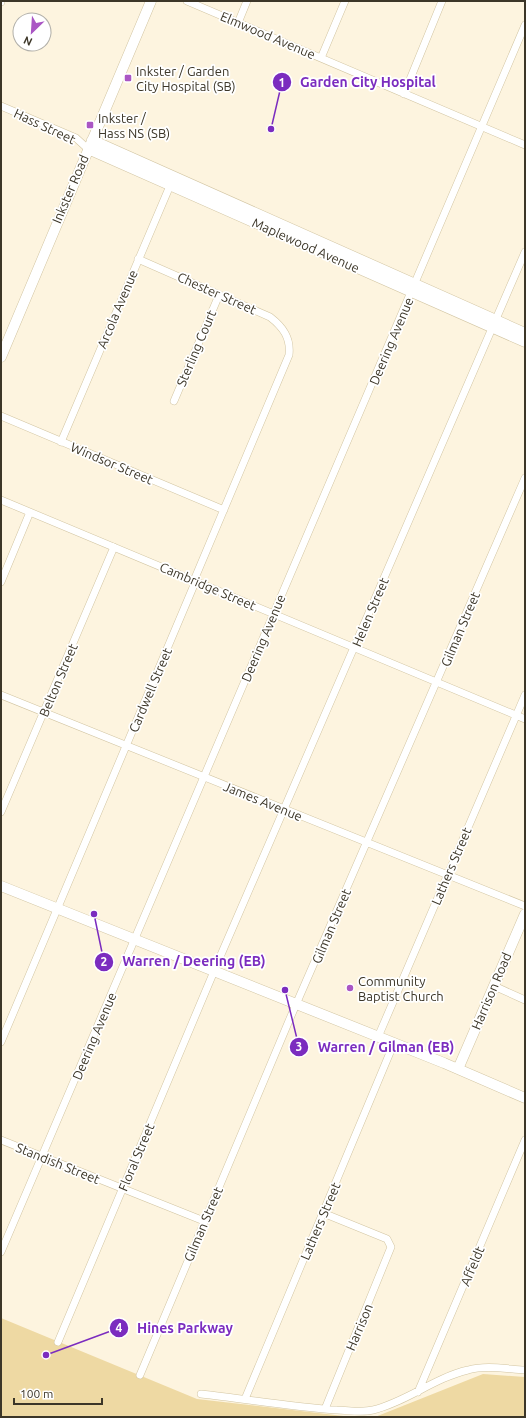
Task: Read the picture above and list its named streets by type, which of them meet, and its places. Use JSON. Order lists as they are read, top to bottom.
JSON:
{
  "streets": {
    "main road": ["Inkster Road", "Maplewood Avenue", "Harrison Road"],
    "street": [
      "Elmwood Avenue",
      "Hass Street",
      "Chester Street",
      "Arcola Avenue",
      "Deering Avenue",
      "Sterling Court",
      "Windsor Street",
      "Cambridge Street",
      "Helen Street",
      "Gilman Street",
      "Belton Street",
      "Cardwell Street",
      "James Avenue",
      "Lathers Street",
      "Floral Street",
      "Standish Street",
      "Affeldt",
      "Harrison"
    ]
  },
  "crossings": [
    ["Elmwood Avenue", "Deering Avenue"],
    ["Hass Street", "Inkster Road"],
    ["Hass Street", "Maplewood Avenue"],
    ["Inkster Road", "Maplewood Avenue"],
    ["Maplewood Avenue", "Arcola Avenue"],
    ["Maplewood Avenue", "Deering Avenue"],
    ["Maplewood Avenue", "Helen Street"],
    ["Chester Street", "Arcola Avenue"],
    ["Chester Street", "Sterling Court"],
    ["Chester Street", "Cardwell Street"],
    ["Arcola Avenue", "Windsor Street"],
    ["Deering Avenue", "Cambridge Street"],
    ["Deering Avenue", "James Avenue"],
    ["Deering Avenue", "Standish Street"],
    ["Windsor Street", "Cardwell Street"],
    ["Cambridge Street", "Helen Street"],
    ["Cambridge Street", "Gilman Street"],
    ["Cambridge Street", "Belton Street"],
    ["Cambridge Street", "Cardwell Street"],
    ["Cambridge Street", "Lathers Street"],
    ["Helen Street", "James Avenue"],
    ["Helen Street", "Floral Street"],
    ["Gilman Street", "James Avenue"],
    ["Gilman Street", "Standish Street"],
    ["Belton Street", "James Avenue"],
    ["Cardwell Street", "James Avenue"],
    ["James Avenue", "Lathers Street"],
    ["Lathers Street", "Harrison"],
    ["Floral Street", "Standish Street"]
  ],
  "places": {
    "transit": ["Inkster / Garden City Hospital (SB)", "Inkster / Hass NS (SB)"],
    "other": [
      "Garden City Hospital",
      "Warren / Deering (EB)",
      "Community Baptist Church",
      "Warren / Gilman (EB)",
      "Hines Parkway"
    ]
  },
  "scale_bar": "100 m",
  "north": "bottom left"
}
